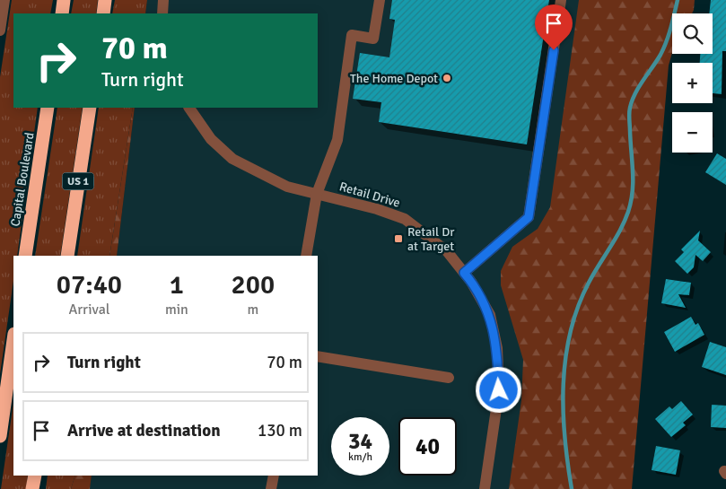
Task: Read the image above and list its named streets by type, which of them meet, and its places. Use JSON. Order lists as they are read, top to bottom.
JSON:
{
  "streets": {
    "highway": ["Capital Boulevard", "US 1"],
    "street": ["Retail Drive"]
  },
  "places": {
    "other": ["The Home Depot"],
    "transit": ["Retail Dr at Target"]
  },
  "page": {
    "map_buttons": ["+", "−"],
    "turn": ["70 m", "Turn right"],
    "eta": [
      "07:40",
      "Arrival",
      "1",
      "min",
      "200",
      "m"
    ],
    "list": [
      {
        "name": "Turn right",
        "value": "70 m"
      },
      {
        "name": "Arrive at destination",
        "value": "130 m"
      }
    ],
    "speed": "34 km/h",
    "limit": "40"
  }
}
